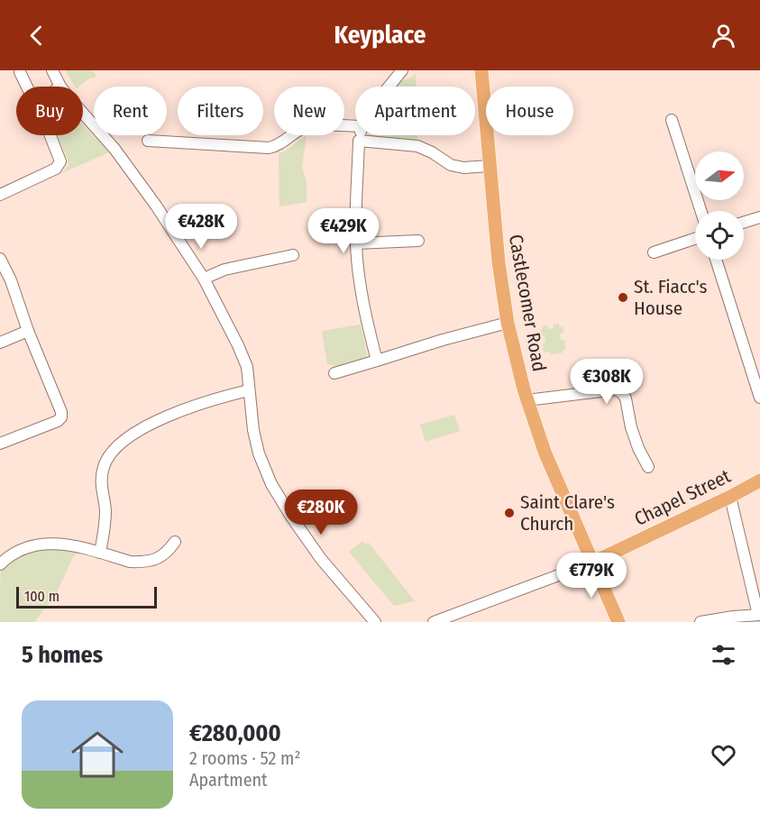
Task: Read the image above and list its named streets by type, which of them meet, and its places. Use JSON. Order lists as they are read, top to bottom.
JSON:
{
  "streets": {
    "main road": ["Castlecomer Road", "Chapel Street"]
  },
  "crossings": [
    ["Castlecomer Road", "Chapel Street"]
  ],
  "places": ["St. Fiacc's House", "Saint Clare's Church"],
  "scale_bar": "100 m",
  "north": "right",
  "page": {
    "header": "Keyplace",
    "chip": [
      "Buy",
      "Rent",
      "Filters",
      "New",
      "Apartment",
      "House"
    ],
    "price": [
      "€428K",
      "€429K",
      "€308K",
      "€280K",
      "€779K"
    ],
    "scale": "100 m",
    "heading": "5 homes",
    "list": [
      {
        "name": "€280,000",
        "note": "2 rooms · 52 m² · Apartment"
      }
    ]
  }
}
